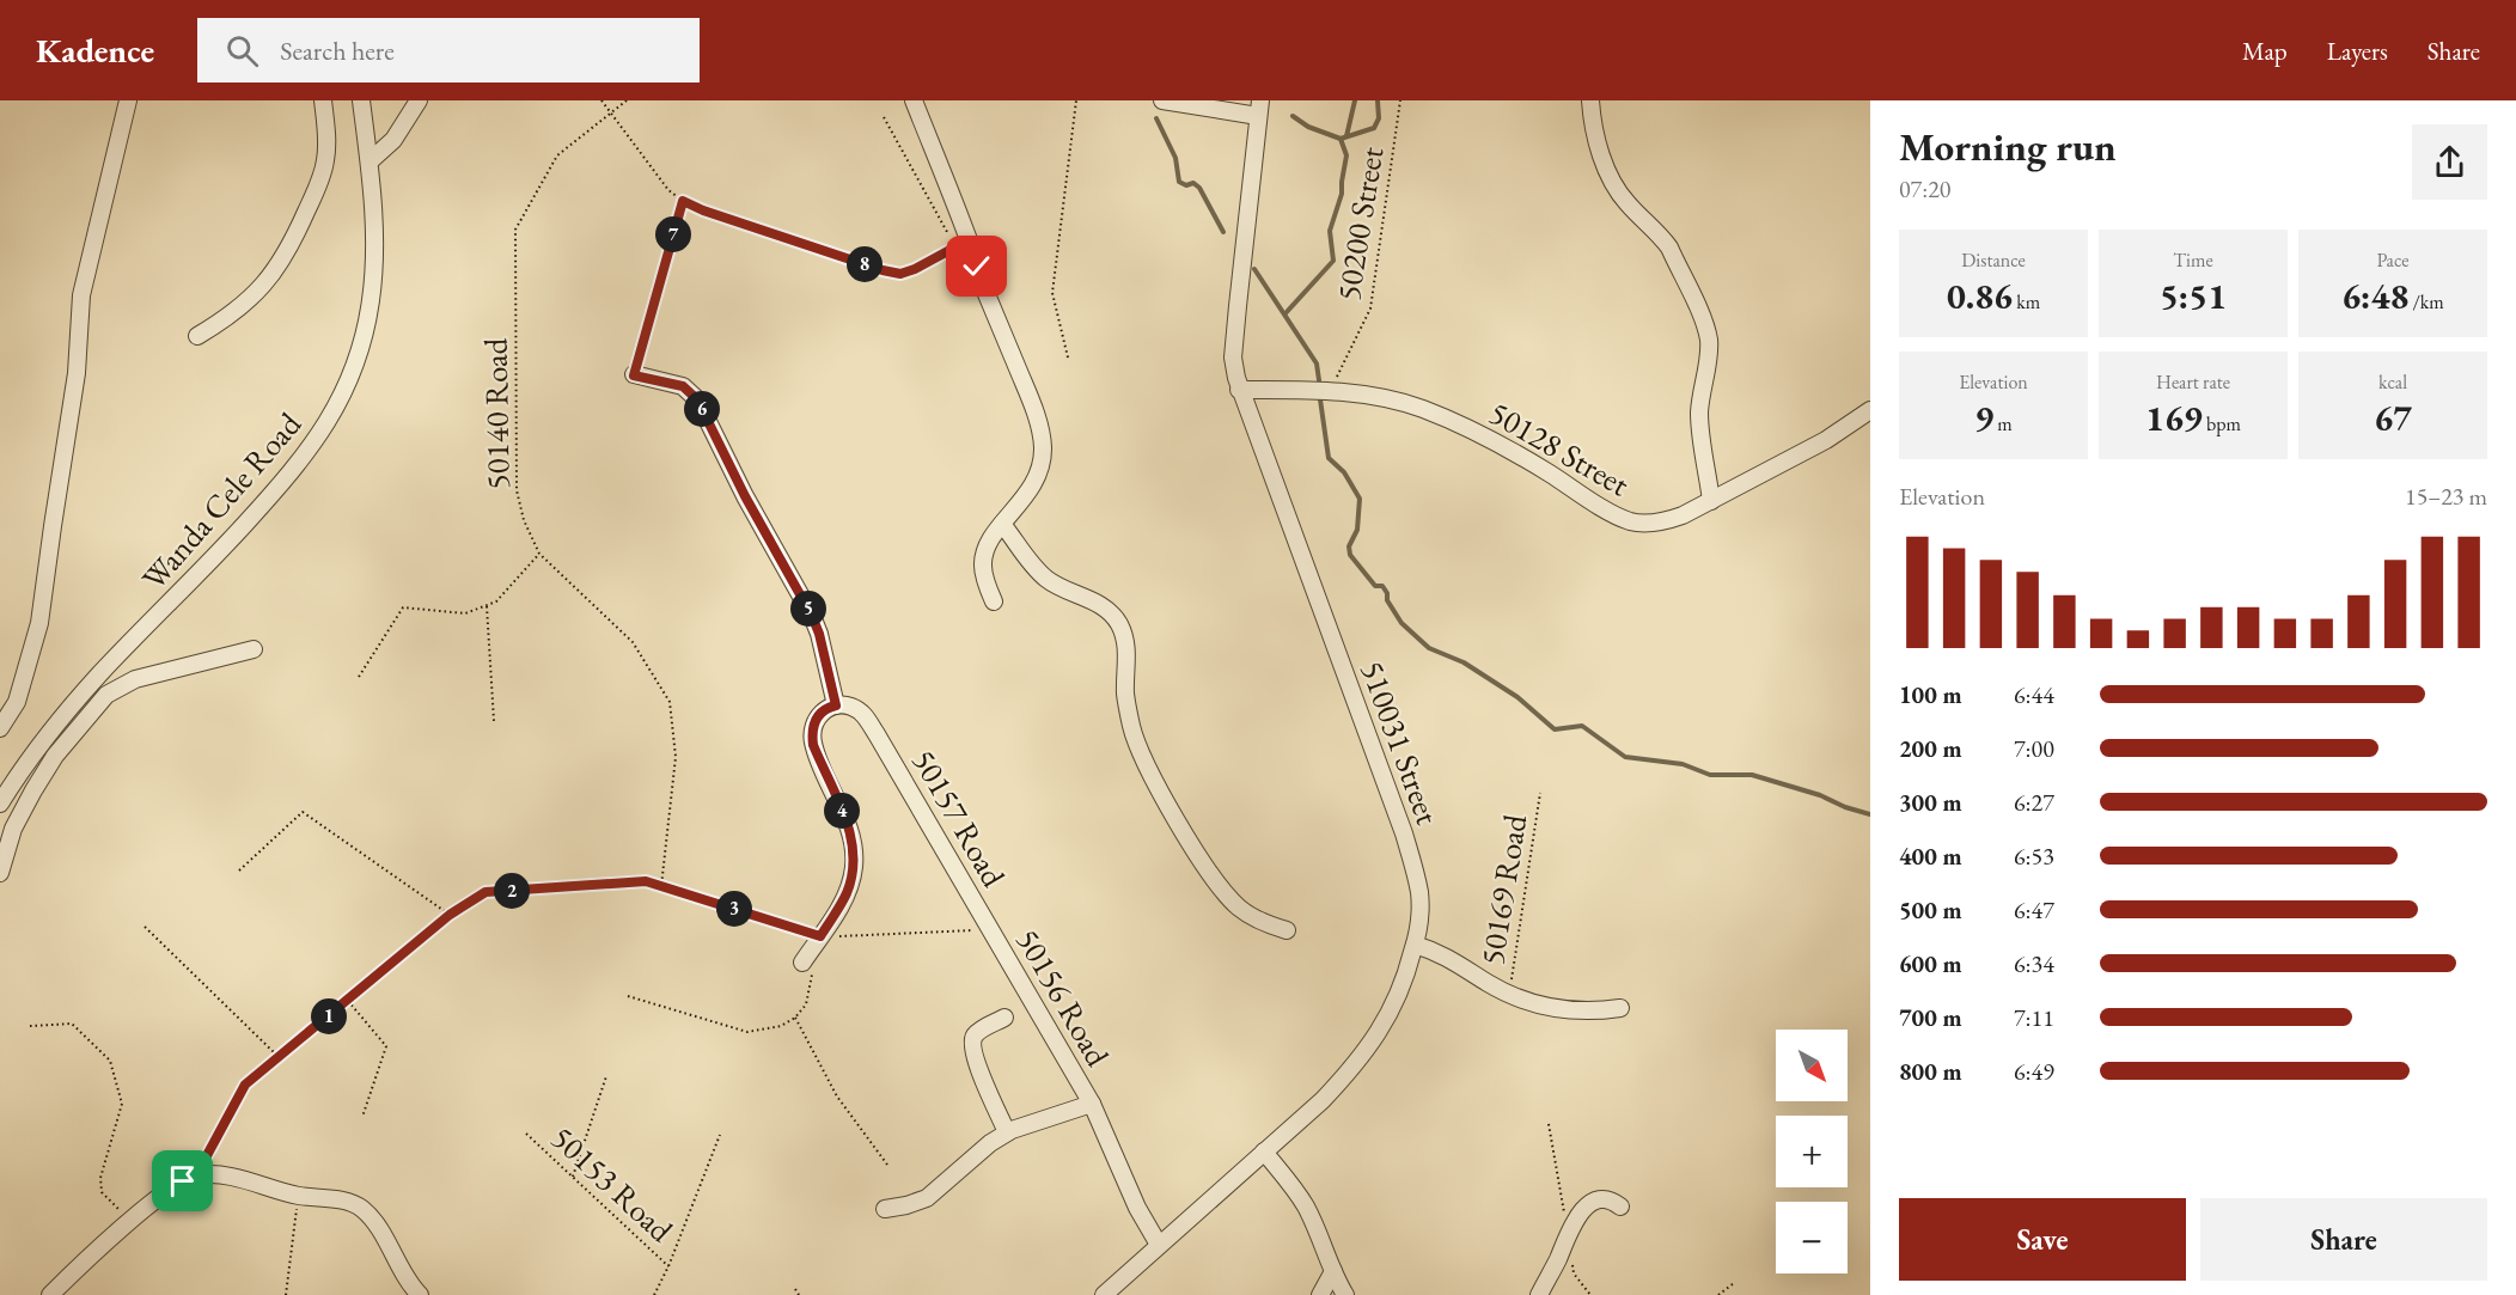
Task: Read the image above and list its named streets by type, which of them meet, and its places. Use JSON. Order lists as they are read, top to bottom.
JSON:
{
  "streets": {
    "street": [
      "50128 Street",
      "Wanda Cele Road",
      "510031 Street",
      "50157 Road",
      "50156 Road"
    ],
    "path": [
      "50200 Street",
      "50140 Road",
      "50169 Road",
      "50153 Road"
    ]
  },
  "crossings": [
    ["50200 Street", "50128 Street"],
    ["50140 Road", "50156 Road"],
    ["50128 Street", "510031 Street"],
    ["510031 Street", "50156 Road"],
    ["50157 Road", "50156 Road"]
  ],
  "north": "bottom right",
  "page": {
    "header": "Kadence",
    "search": "Search here",
    "nav": ["Map", "Layers", "Share"],
    "heading": ["Morning run", "07:20"],
    "pins": [
      "7",
      "8",
      "6",
      "5",
      "4",
      "2",
      "3",
      "1"
    ],
    "stats": [
      ["Distance", "0.86 km"],
      ["Time", "5:51"],
      ["Pace", "6:48 /km"],
      ["Elevation", "9 m"],
      ["Heart rate", "169 bpm"],
      ["kcal", "67"]
    ],
    "chart": ["Elevation", "15–23 m"],
    "list": [
      {
        "name": "100 m",
        "note": "6:44"
      },
      {
        "name": "200 m",
        "note": "7:00"
      },
      {
        "name": "300 m",
        "note": "6:27"
      },
      {
        "name": "400 m",
        "note": "6:53"
      },
      {
        "name": "500 m",
        "note": "6:47"
      },
      {
        "name": "600 m",
        "note": "6:34"
      },
      {
        "name": "700 m",
        "note": "7:11"
      },
      {
        "name": "800 m",
        "note": "6:49"
      }
    ],
    "map_buttons": ["+", "−"],
    "buttons": ["Save", "Share"]
  }
}
